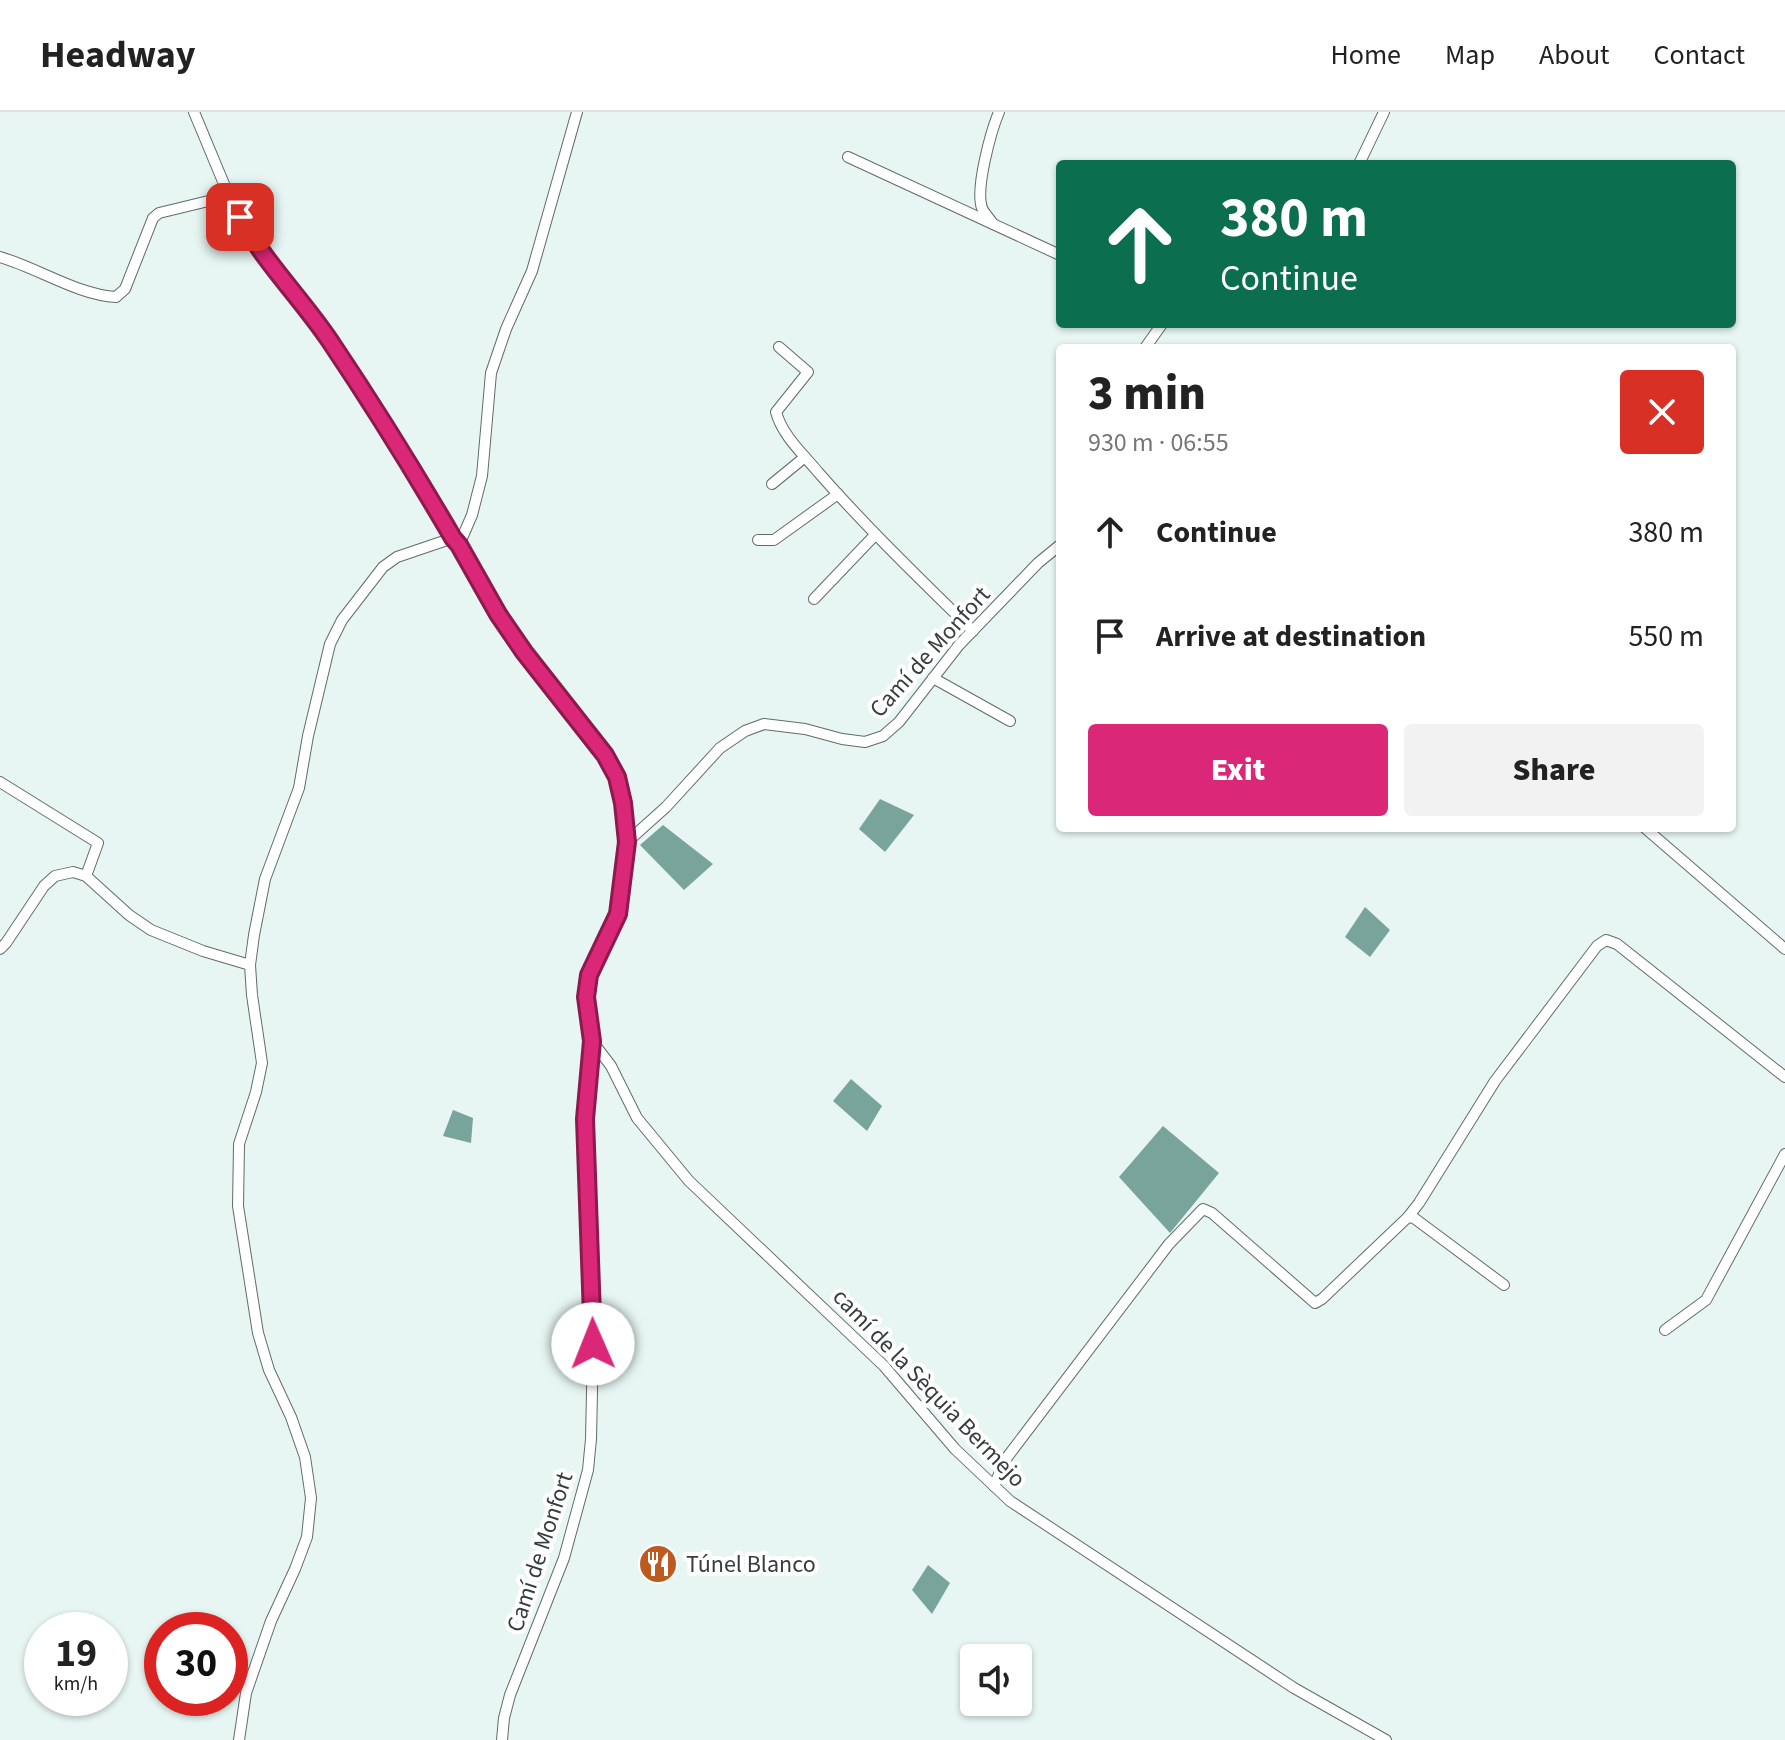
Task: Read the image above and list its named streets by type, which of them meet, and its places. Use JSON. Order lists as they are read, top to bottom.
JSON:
{
  "streets": {
    "street": ["Camí de Monfort", "camí de la Sèquia Bermejo"]
  },
  "crossings": [
    ["Camí de Monfort", "camí de la Sèquia Bermejo"]
  ],
  "places": {
    "restaurant": ["Túnel Blanco"]
  },
  "page": {
    "header": "Headway",
    "nav": [
      "Home",
      "Map",
      "About",
      "Contact"
    ],
    "turn": ["380 m", "Continue"],
    "heading": ["3 min", "930 m · 06:55"],
    "list": [
      {
        "name": "Continue",
        "value": "380 m"
      },
      {
        "name": "Arrive at destination",
        "value": "550 m"
      }
    ],
    "buttons": ["Exit", "Share"],
    "speed": "19 km/h",
    "limit": "30"
  }
}
